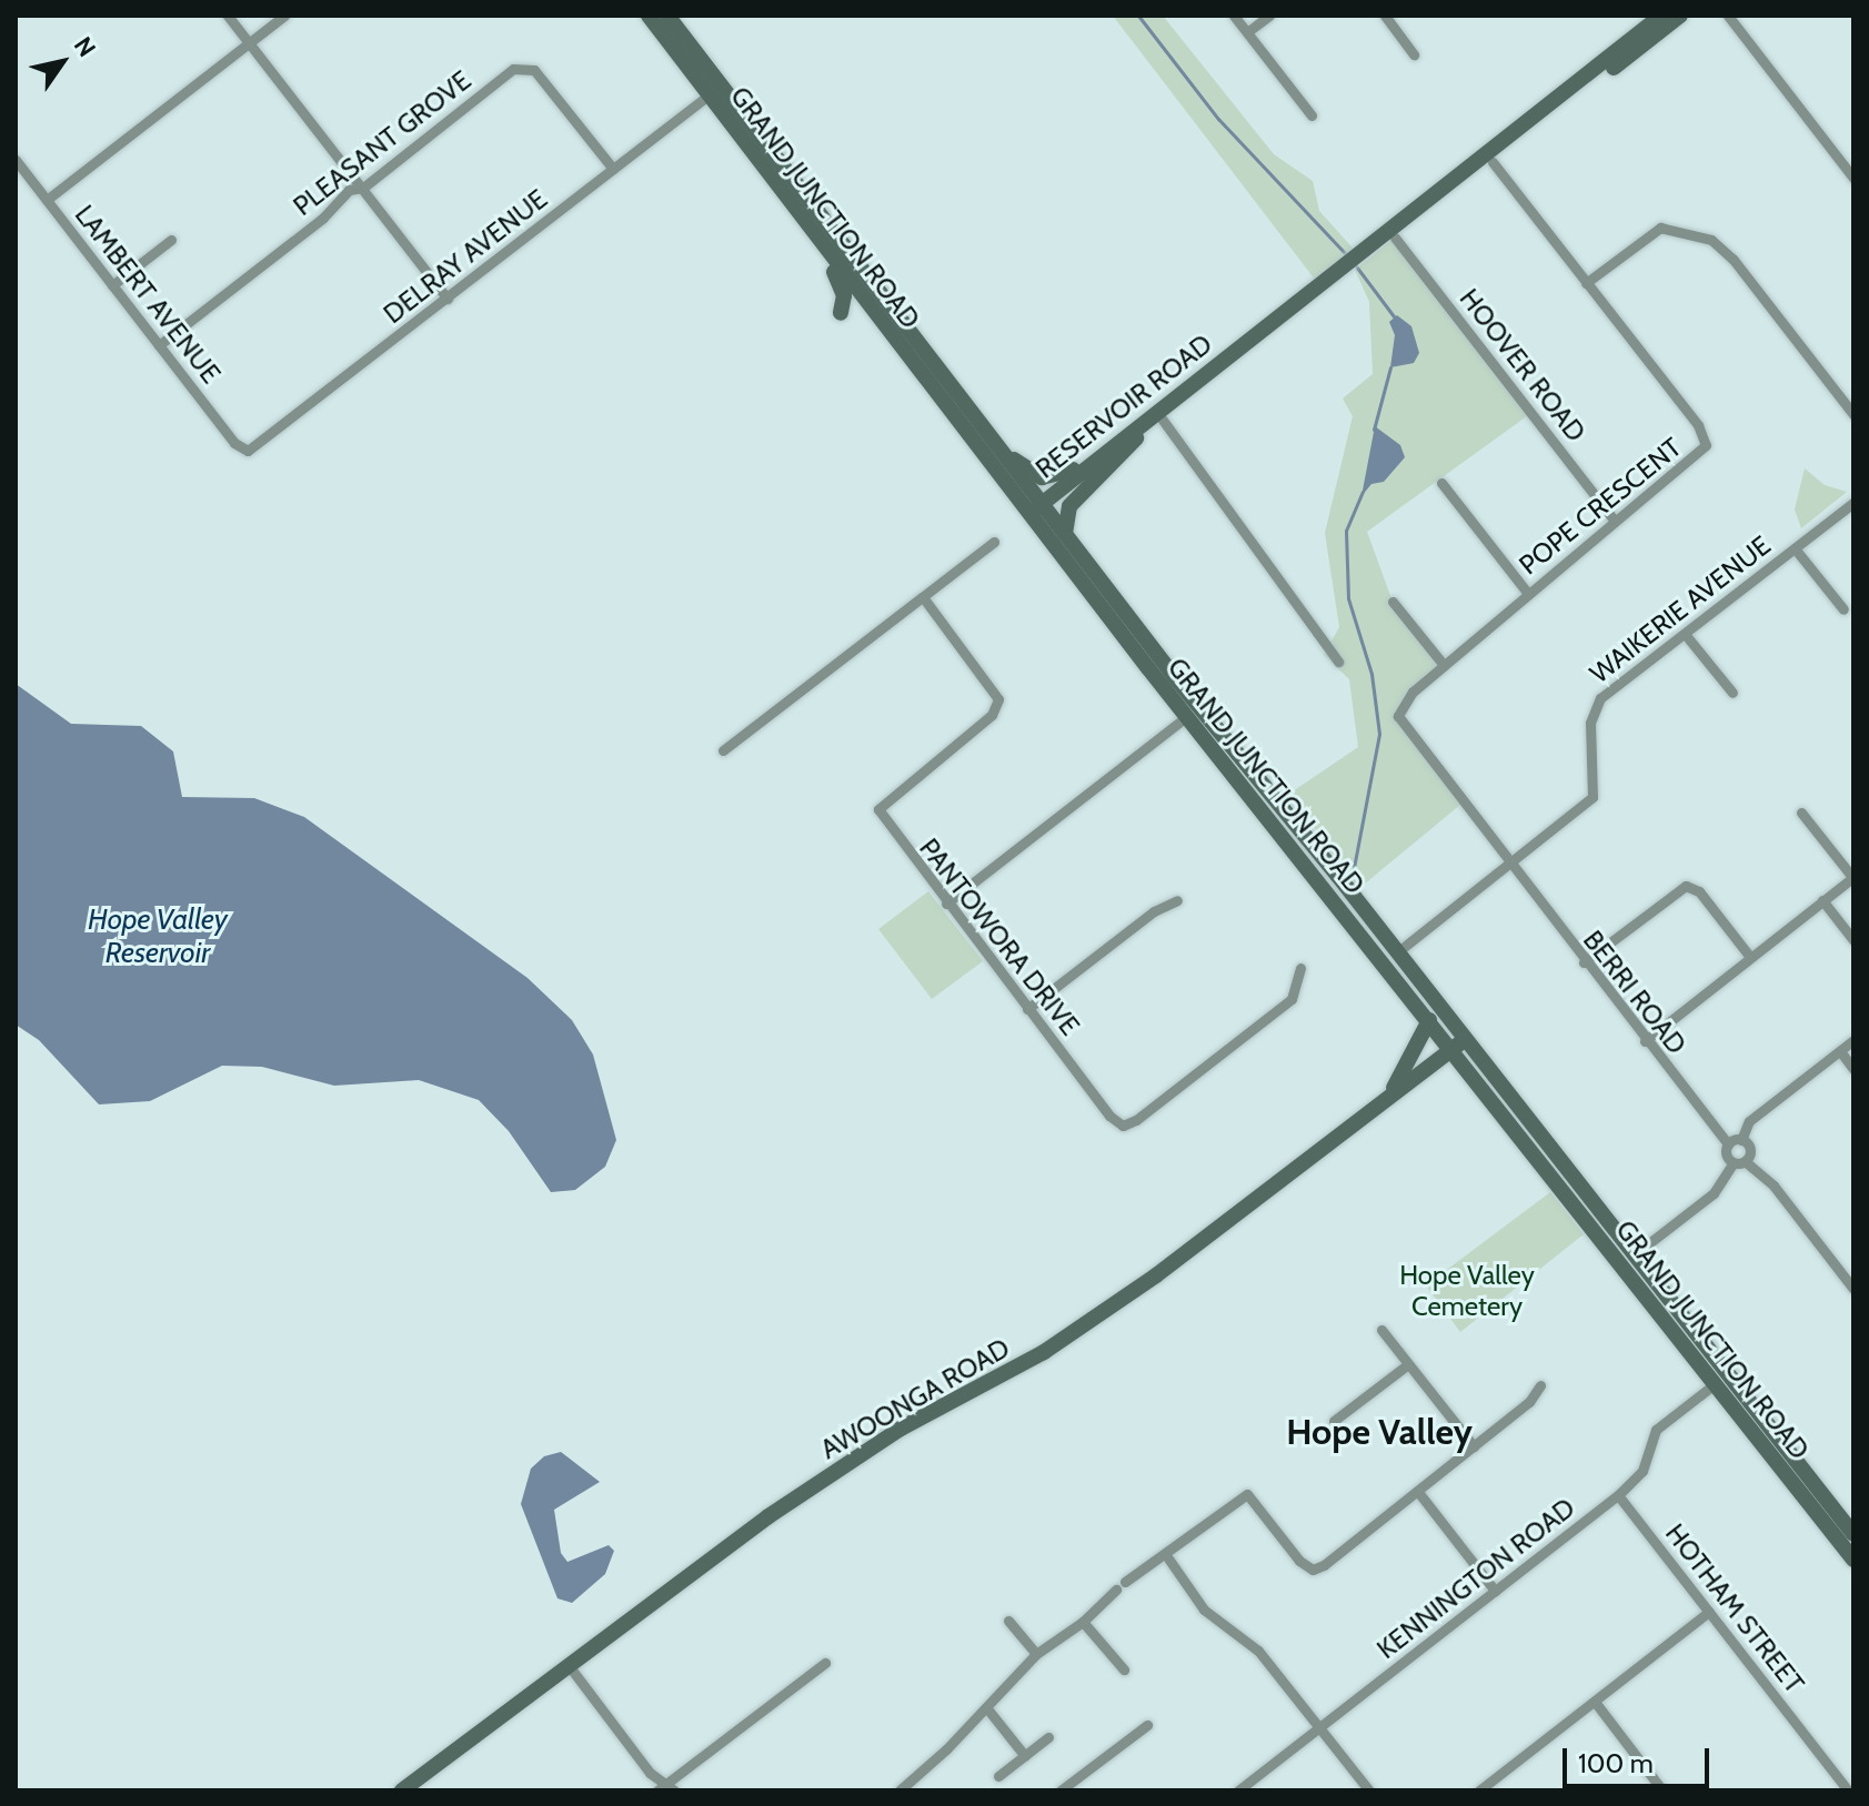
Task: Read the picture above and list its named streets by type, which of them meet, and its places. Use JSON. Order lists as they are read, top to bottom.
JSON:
{
  "streets": {
    "main road": ["GRAND JUNCTION ROAD", "RESERVOIR ROAD", "AWOONGA ROAD"],
    "street": [
      "PLEASANT GROVE",
      "DELRAY AVENUE",
      "LAMBERT AVENUE",
      "HOOVER ROAD",
      "POPE CRESCENT",
      "WAIKERIE AVENUE",
      "PANTOWORA DRIVE",
      "BERRI ROAD",
      "KENNINGTON ROAD",
      "HOTHAM STREET"
    ]
  },
  "crossings": [
    ["PLEASANT GROVE", "DELRAY AVENUE"],
    ["PLEASANT GROVE", "LAMBERT AVENUE"],
    ["GRAND JUNCTION ROAD", "DELRAY AVENUE"],
    ["GRAND JUNCTION ROAD", "RESERVOIR ROAD"],
    ["GRAND JUNCTION ROAD", "WAIKERIE AVENUE"],
    ["GRAND JUNCTION ROAD", "AWOONGA ROAD"],
    ["GRAND JUNCTION ROAD", "KENNINGTON ROAD"],
    ["DELRAY AVENUE", "LAMBERT AVENUE"],
    ["HOOVER ROAD", "RESERVOIR ROAD"],
    ["HOOVER ROAD", "POPE CRESCENT"],
    ["RESERVOIR ROAD", "POPE CRESCENT"],
    ["POPE CRESCENT", "WAIKERIE AVENUE"],
    ["POPE CRESCENT", "BERRI ROAD"],
    ["WAIKERIE AVENUE", "BERRI ROAD"],
    ["KENNINGTON ROAD", "HOTHAM STREET"]
  ],
  "districts": ["Hope Valley"],
  "water": ["Hope Valley Reservoir"],
  "parks": ["Hope Valley Cemetery"],
  "scale_bar": "100 m",
  "north": "top right"
}
